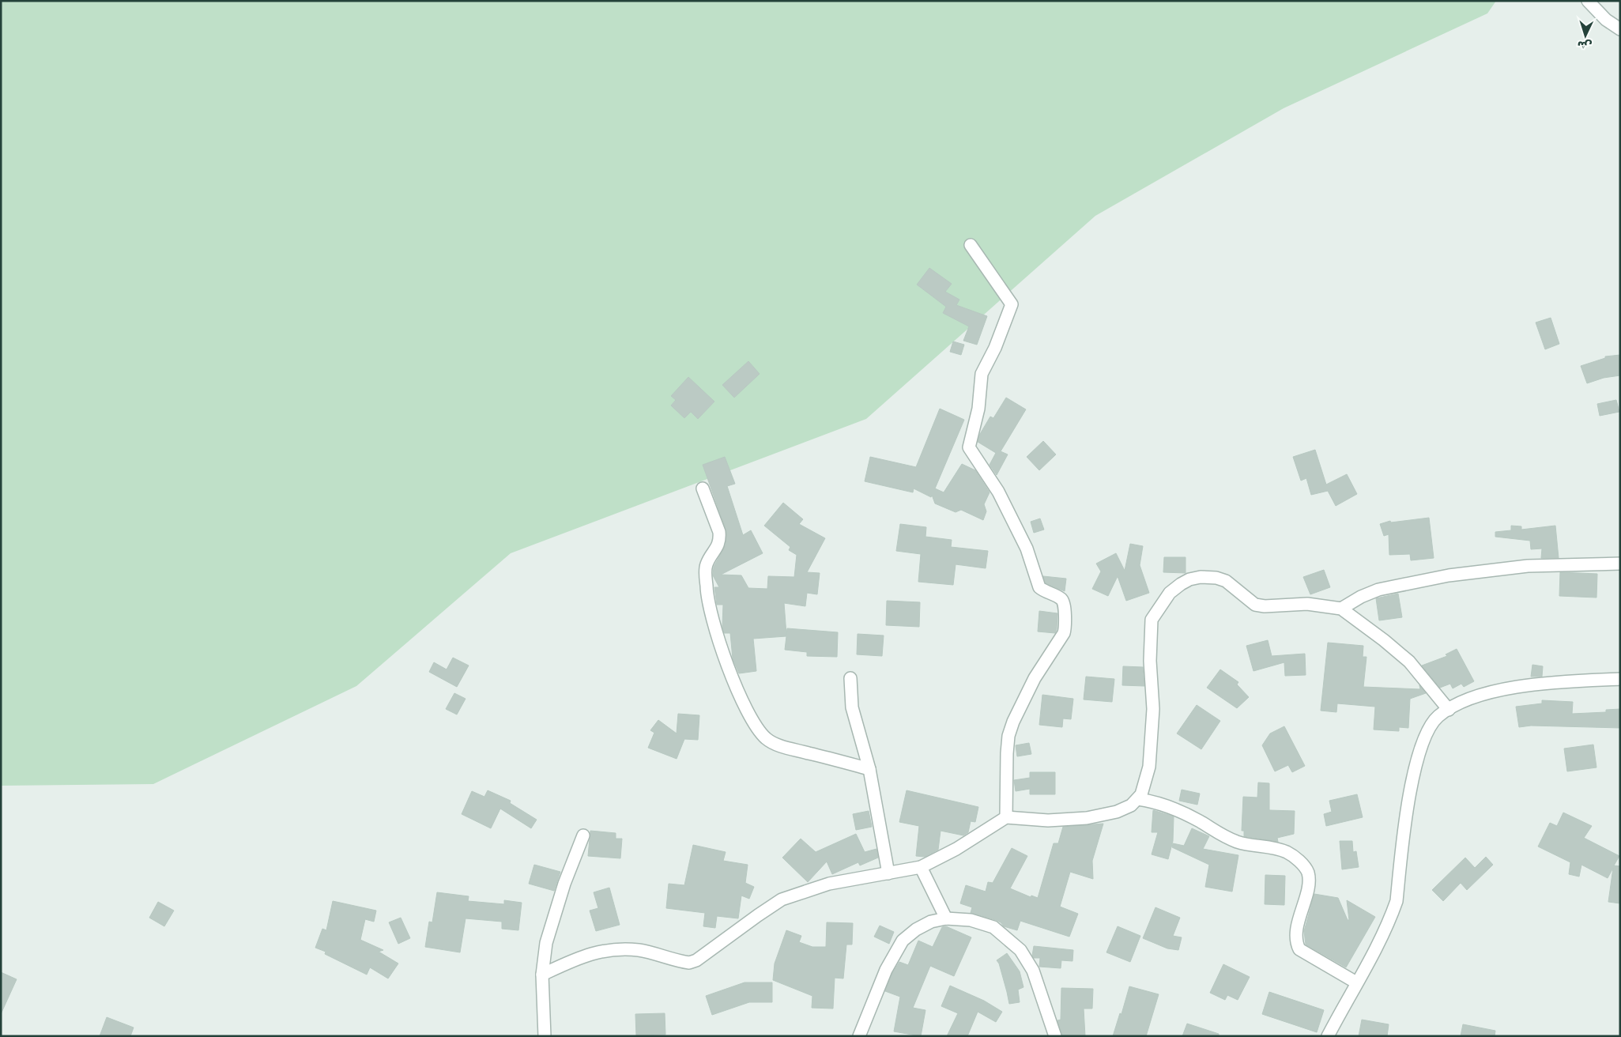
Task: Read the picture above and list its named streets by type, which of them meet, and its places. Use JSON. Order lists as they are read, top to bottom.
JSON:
{
  "north": "bottom"
}
